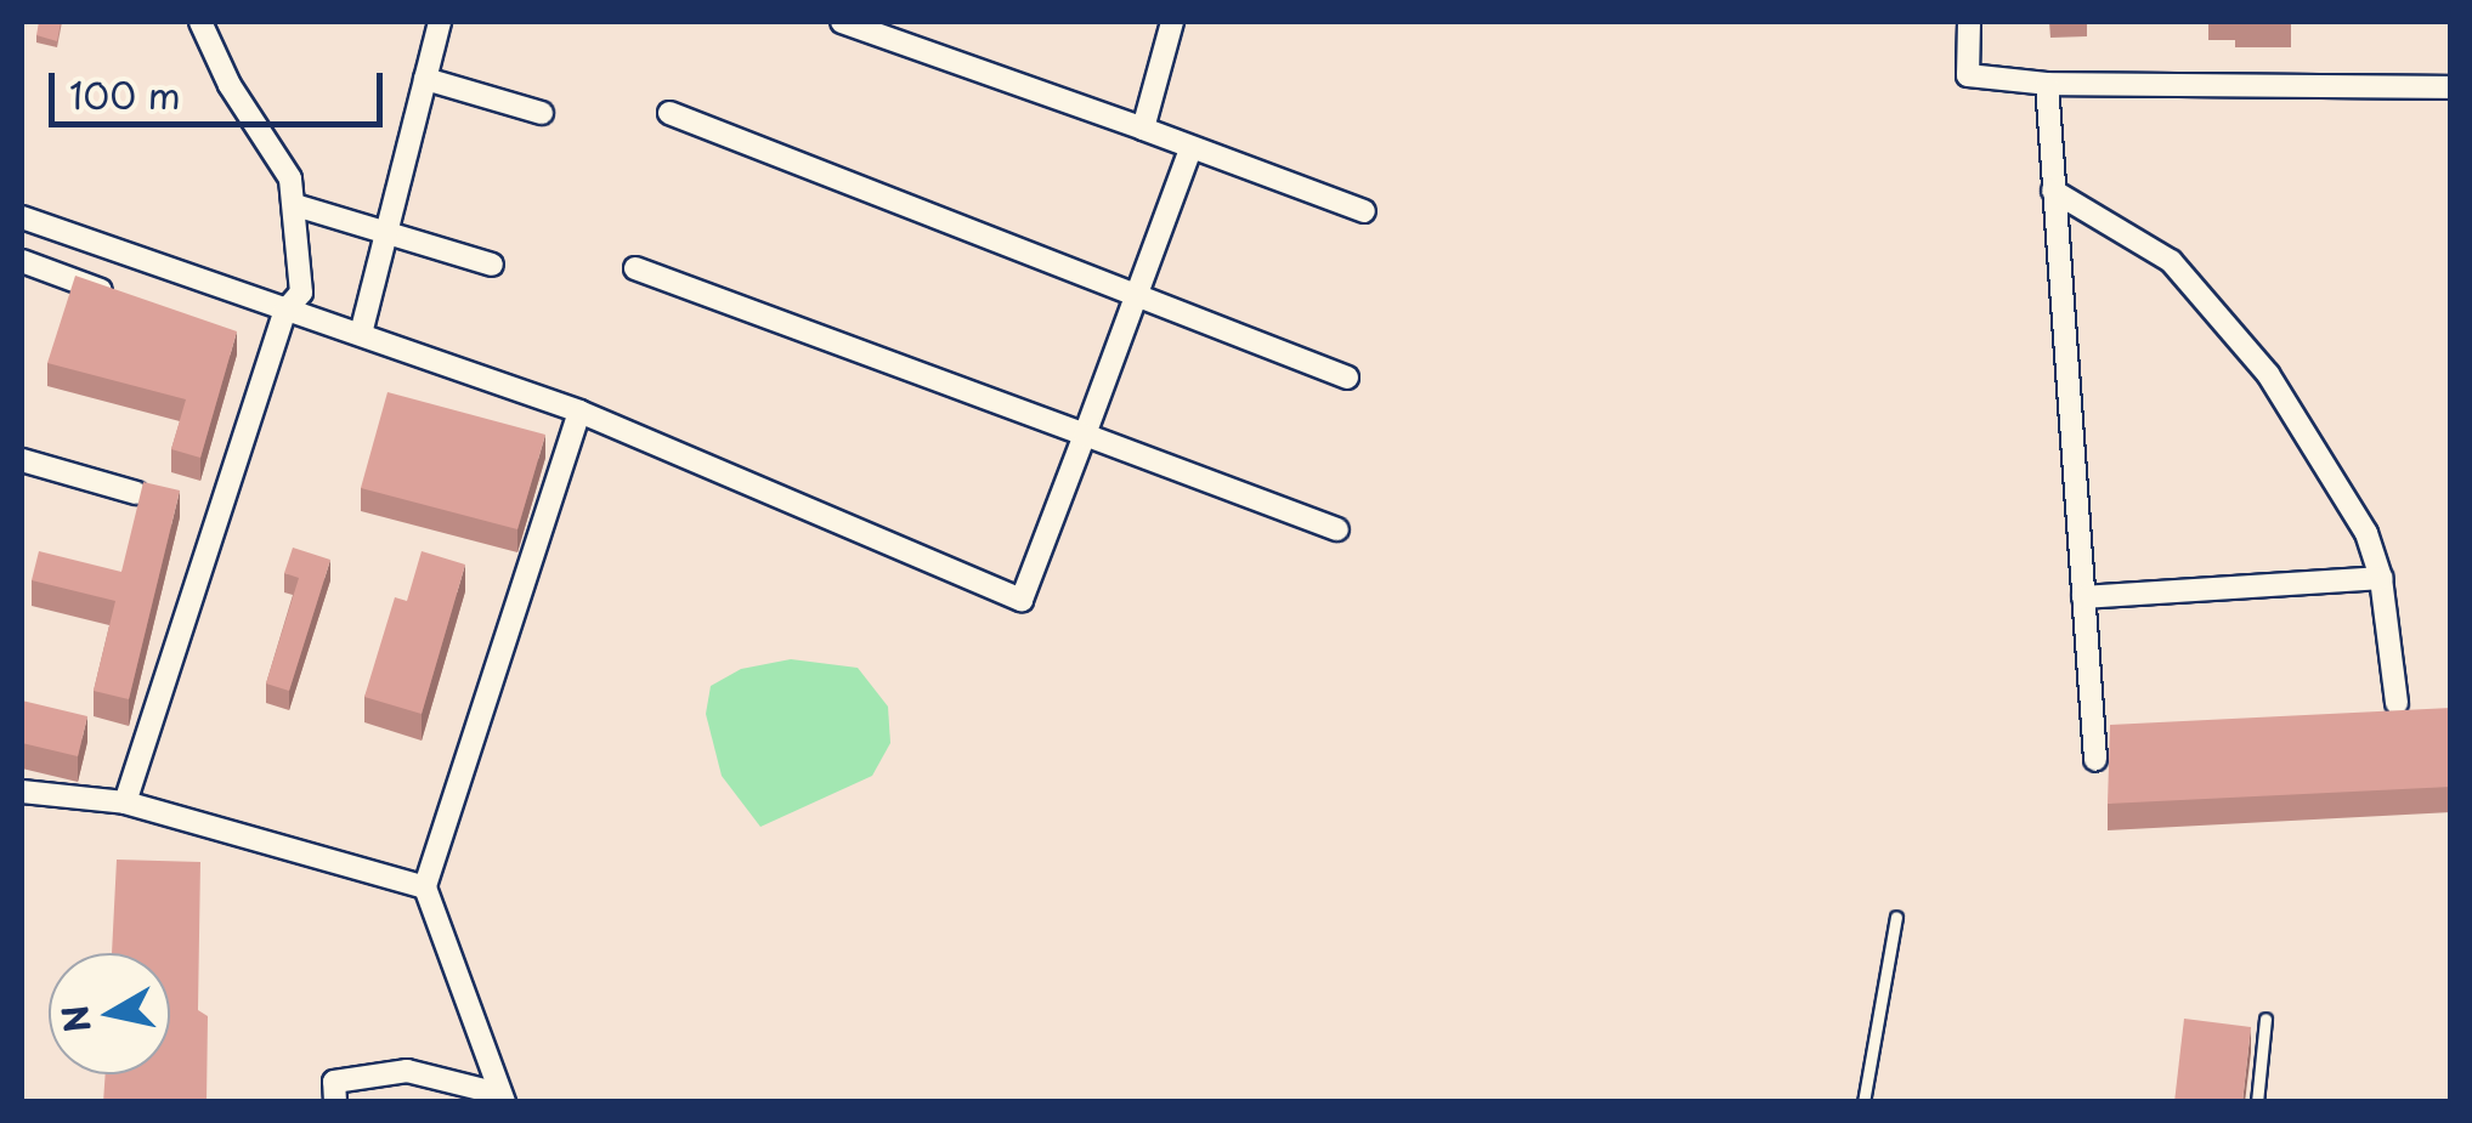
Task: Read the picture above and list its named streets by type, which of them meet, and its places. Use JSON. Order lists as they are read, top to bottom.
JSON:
{
  "scale_bar": "100 m",
  "north": "left"
}
